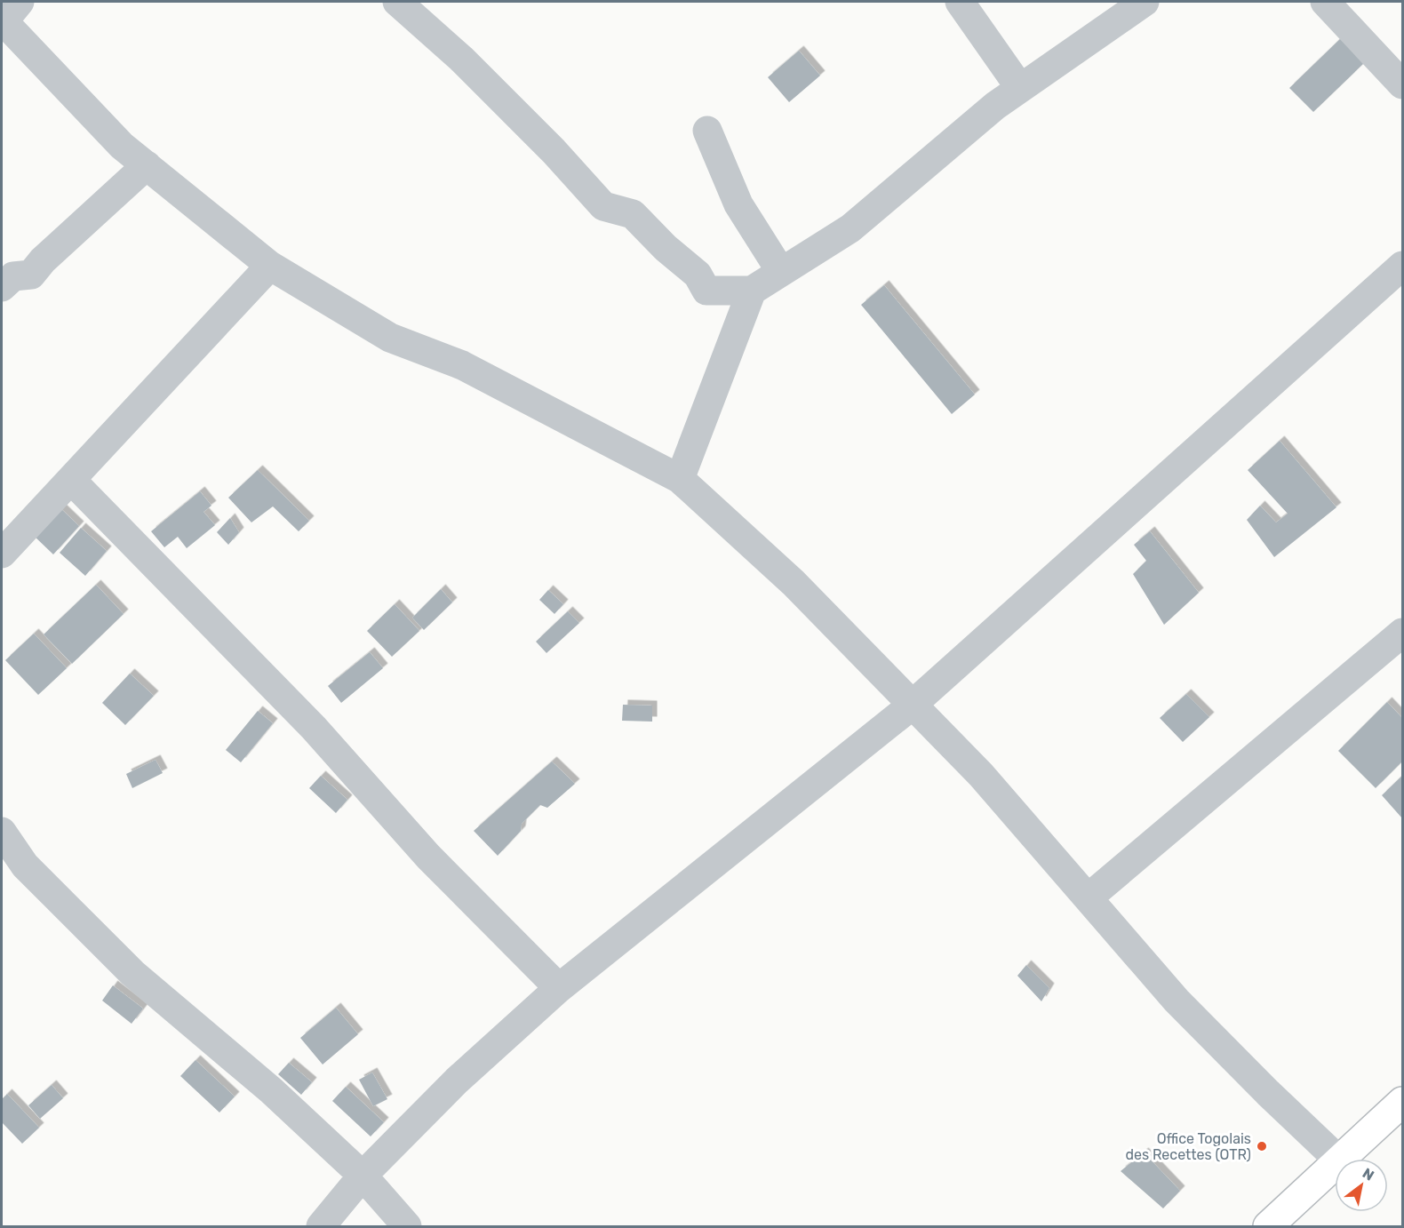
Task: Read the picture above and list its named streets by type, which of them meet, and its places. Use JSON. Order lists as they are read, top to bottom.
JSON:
{
  "places": ["Office Togolais des Recettes (OTR)"],
  "north": "top right"
}
